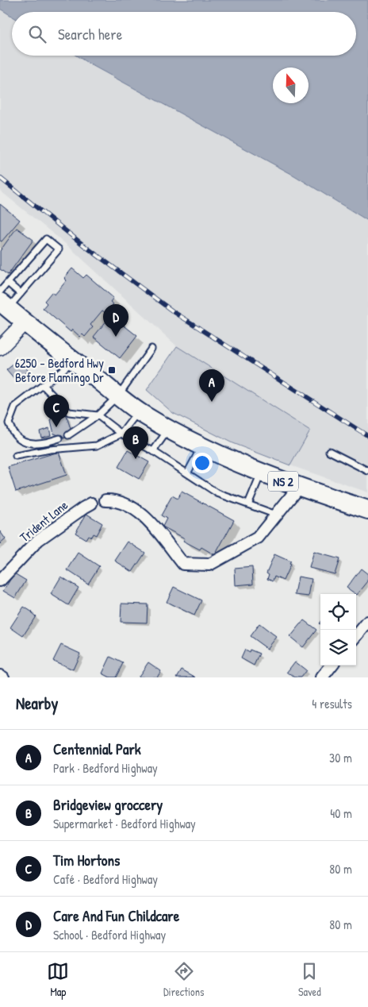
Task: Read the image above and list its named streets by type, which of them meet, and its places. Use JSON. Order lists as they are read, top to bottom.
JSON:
{
  "streets": {
    "main road": ["NS 2"],
    "street": ["Trident Lane"]
  },
  "places": {
    "transit": ["6250 - Bedford Hwy Before Flamingo Dr"]
  },
  "north": "top",
  "page": {
    "search": "Search here",
    "pins": [
      "D",
      "A",
      "C",
      "B"
    ],
    "heading": ["Nearby", "4 results"],
    "list": [
      {
        "mark": "A",
        "name": "Centennial Park",
        "note": "Park · Bedford Highway",
        "value": "30 m"
      },
      {
        "mark": "B",
        "name": "Bridgeview groccery",
        "note": "Supermarket · Bedford Highway",
        "value": "40 m"
      },
      {
        "mark": "C",
        "name": "Tim Hortons",
        "note": "Café · Bedford Highway",
        "value": "80 m"
      },
      {
        "mark": "D",
        "name": "Care And Fun Childcare",
        "note": "School · Bedford Highway",
        "value": "80 m"
      }
    ],
    "nav": ["Map", "Directions", "Saved"]
  }
}
